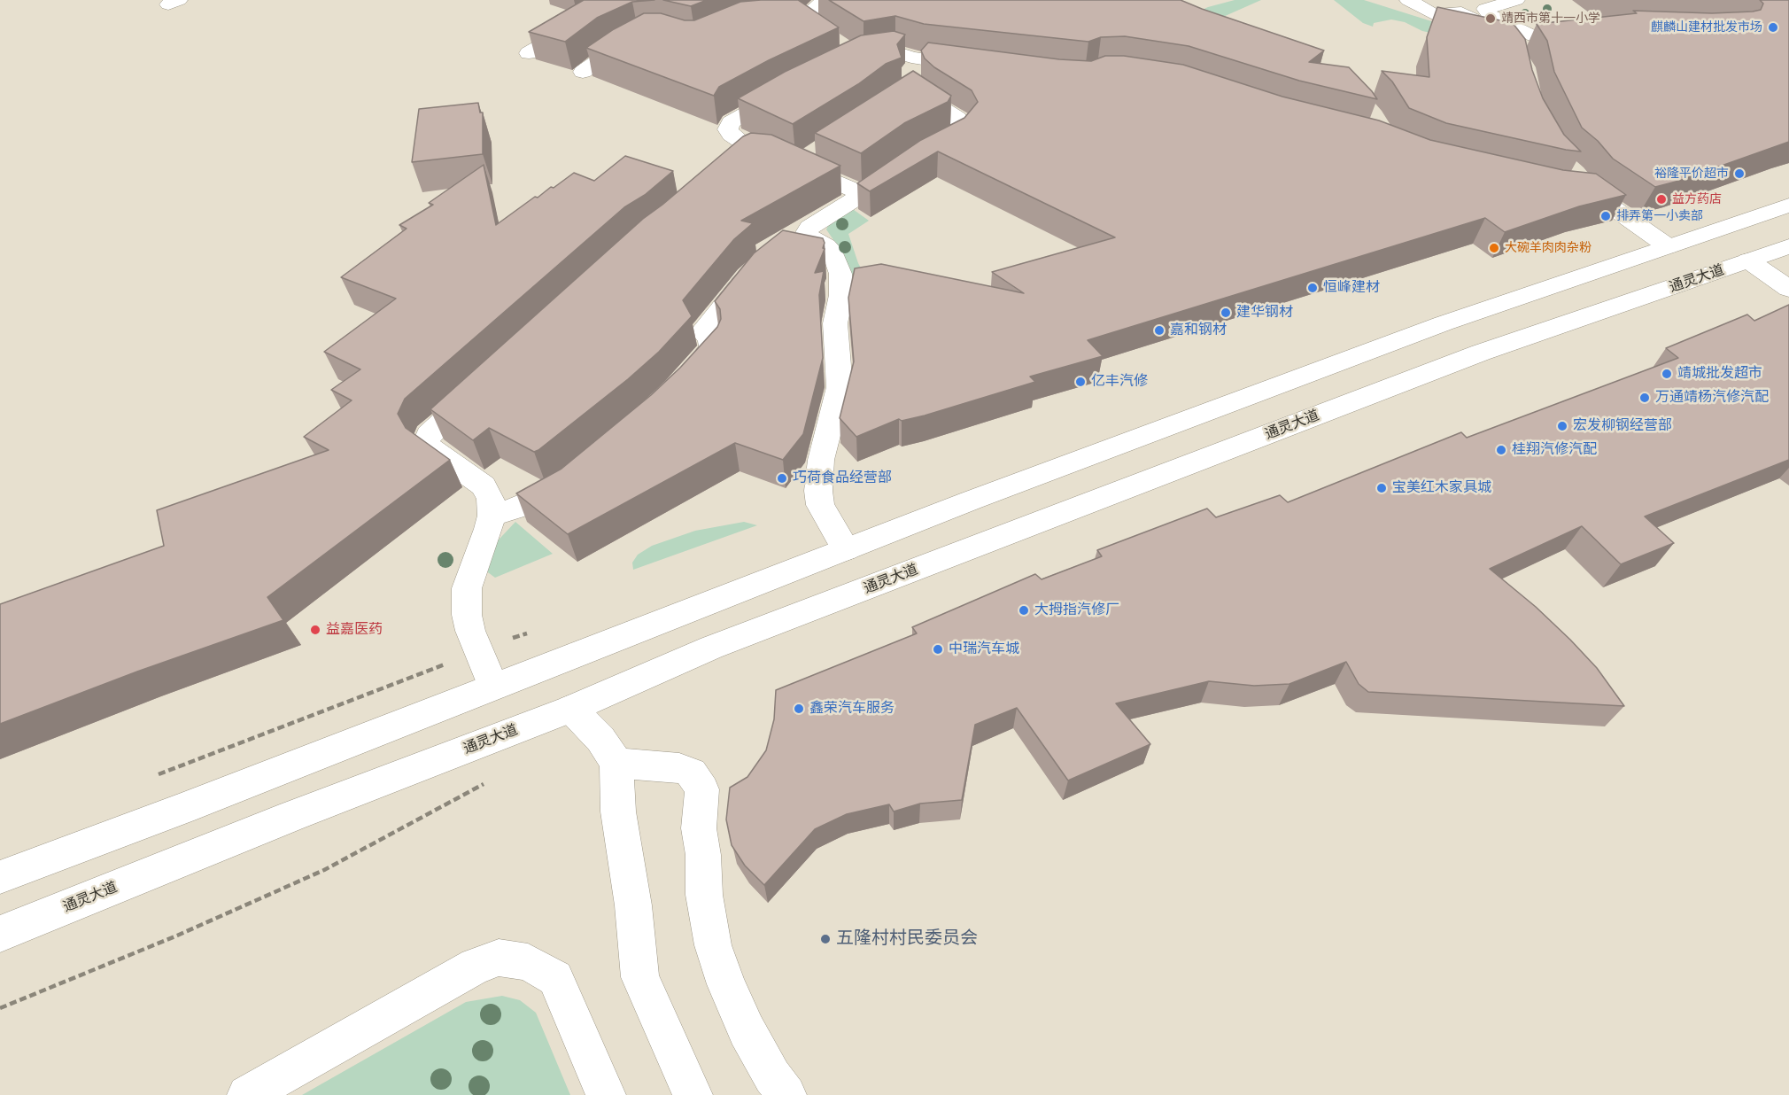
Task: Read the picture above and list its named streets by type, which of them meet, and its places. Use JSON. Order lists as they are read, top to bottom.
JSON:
{
  "streets": {
    "main road": ["通灵大道"]
  },
  "places": [
    "靖西市第十一小学",
    "麒麟山建材批发市场",
    "裕隆平价超市",
    "益方药店",
    "排弄第一小卖部",
    "大碗羊肉肉杂粉",
    "恒峰建材",
    "建华钢材",
    "嘉和钢材",
    "靖城批发超市",
    "亿丰汽修",
    "万通靖杨汽修汽配",
    "宏发柳钢经营部",
    "桂翔汽修汽配",
    "巧荷食品经营部",
    "宝美红木家具城",
    "大拇指汽修厂",
    "益嘉医药",
    "中瑞汽车城",
    "鑫荣汽车服务",
    "五隆村村民委员会"
  ]
}
